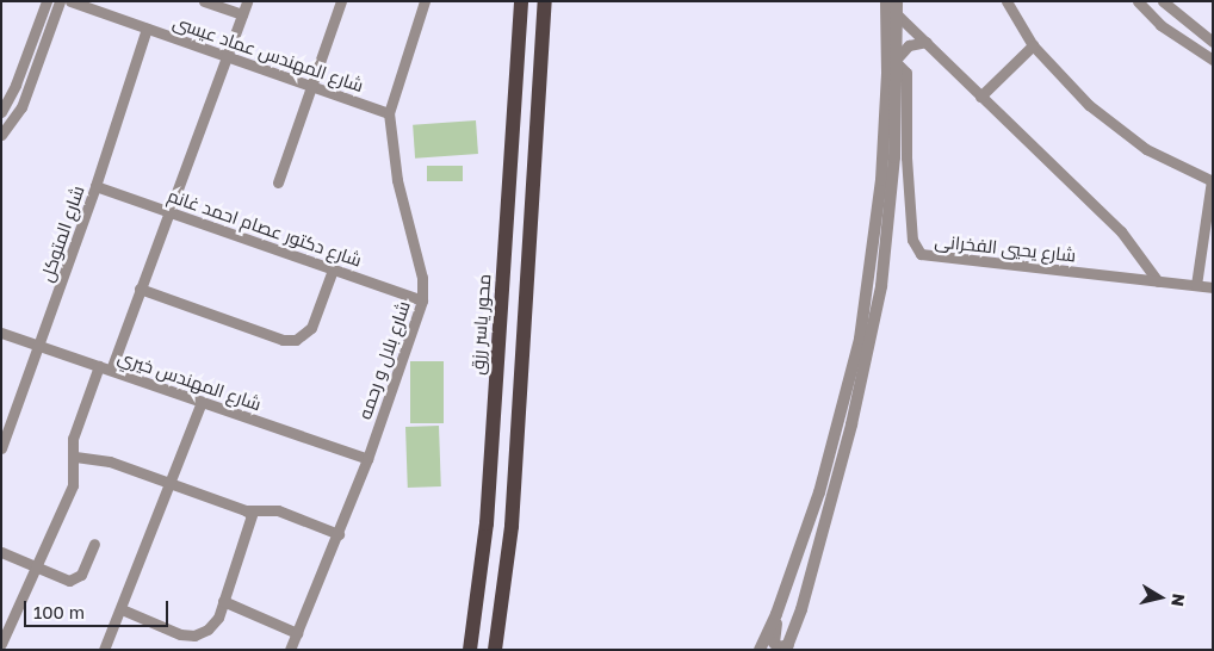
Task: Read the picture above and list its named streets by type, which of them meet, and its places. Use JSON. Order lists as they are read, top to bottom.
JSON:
{
  "streets": {
    "main road": ["محور ياسر رزق"],
    "street": [
      "شارع المهندس عماد عيسى",
      "شارع دكتور عصام احمد غانم",
      "شارع المتوكل",
      "شارع يحيي الفخرانى",
      "شارع بلال و رحمه",
      "شارع المهندس خيري"
    ]
  },
  "crossings": [
    ["شارع المهندس عماد عيسى", "شارع المتوكل"],
    ["شارع المهندس عماد عيسى", "شارع بلال و رحمه"],
    ["شارع دكتور عصام احمد غانم", "شارع المتوكل"],
    ["شارع دكتور عصام احمد غانم", "شارع بلال و رحمه"],
    ["شارع المتوكل", "شارع المهندس خيري"],
    ["شارع بلال و رحمه", "شارع المهندس خيري"]
  ],
  "scale_bar": "100 m",
  "north": "right"
}
